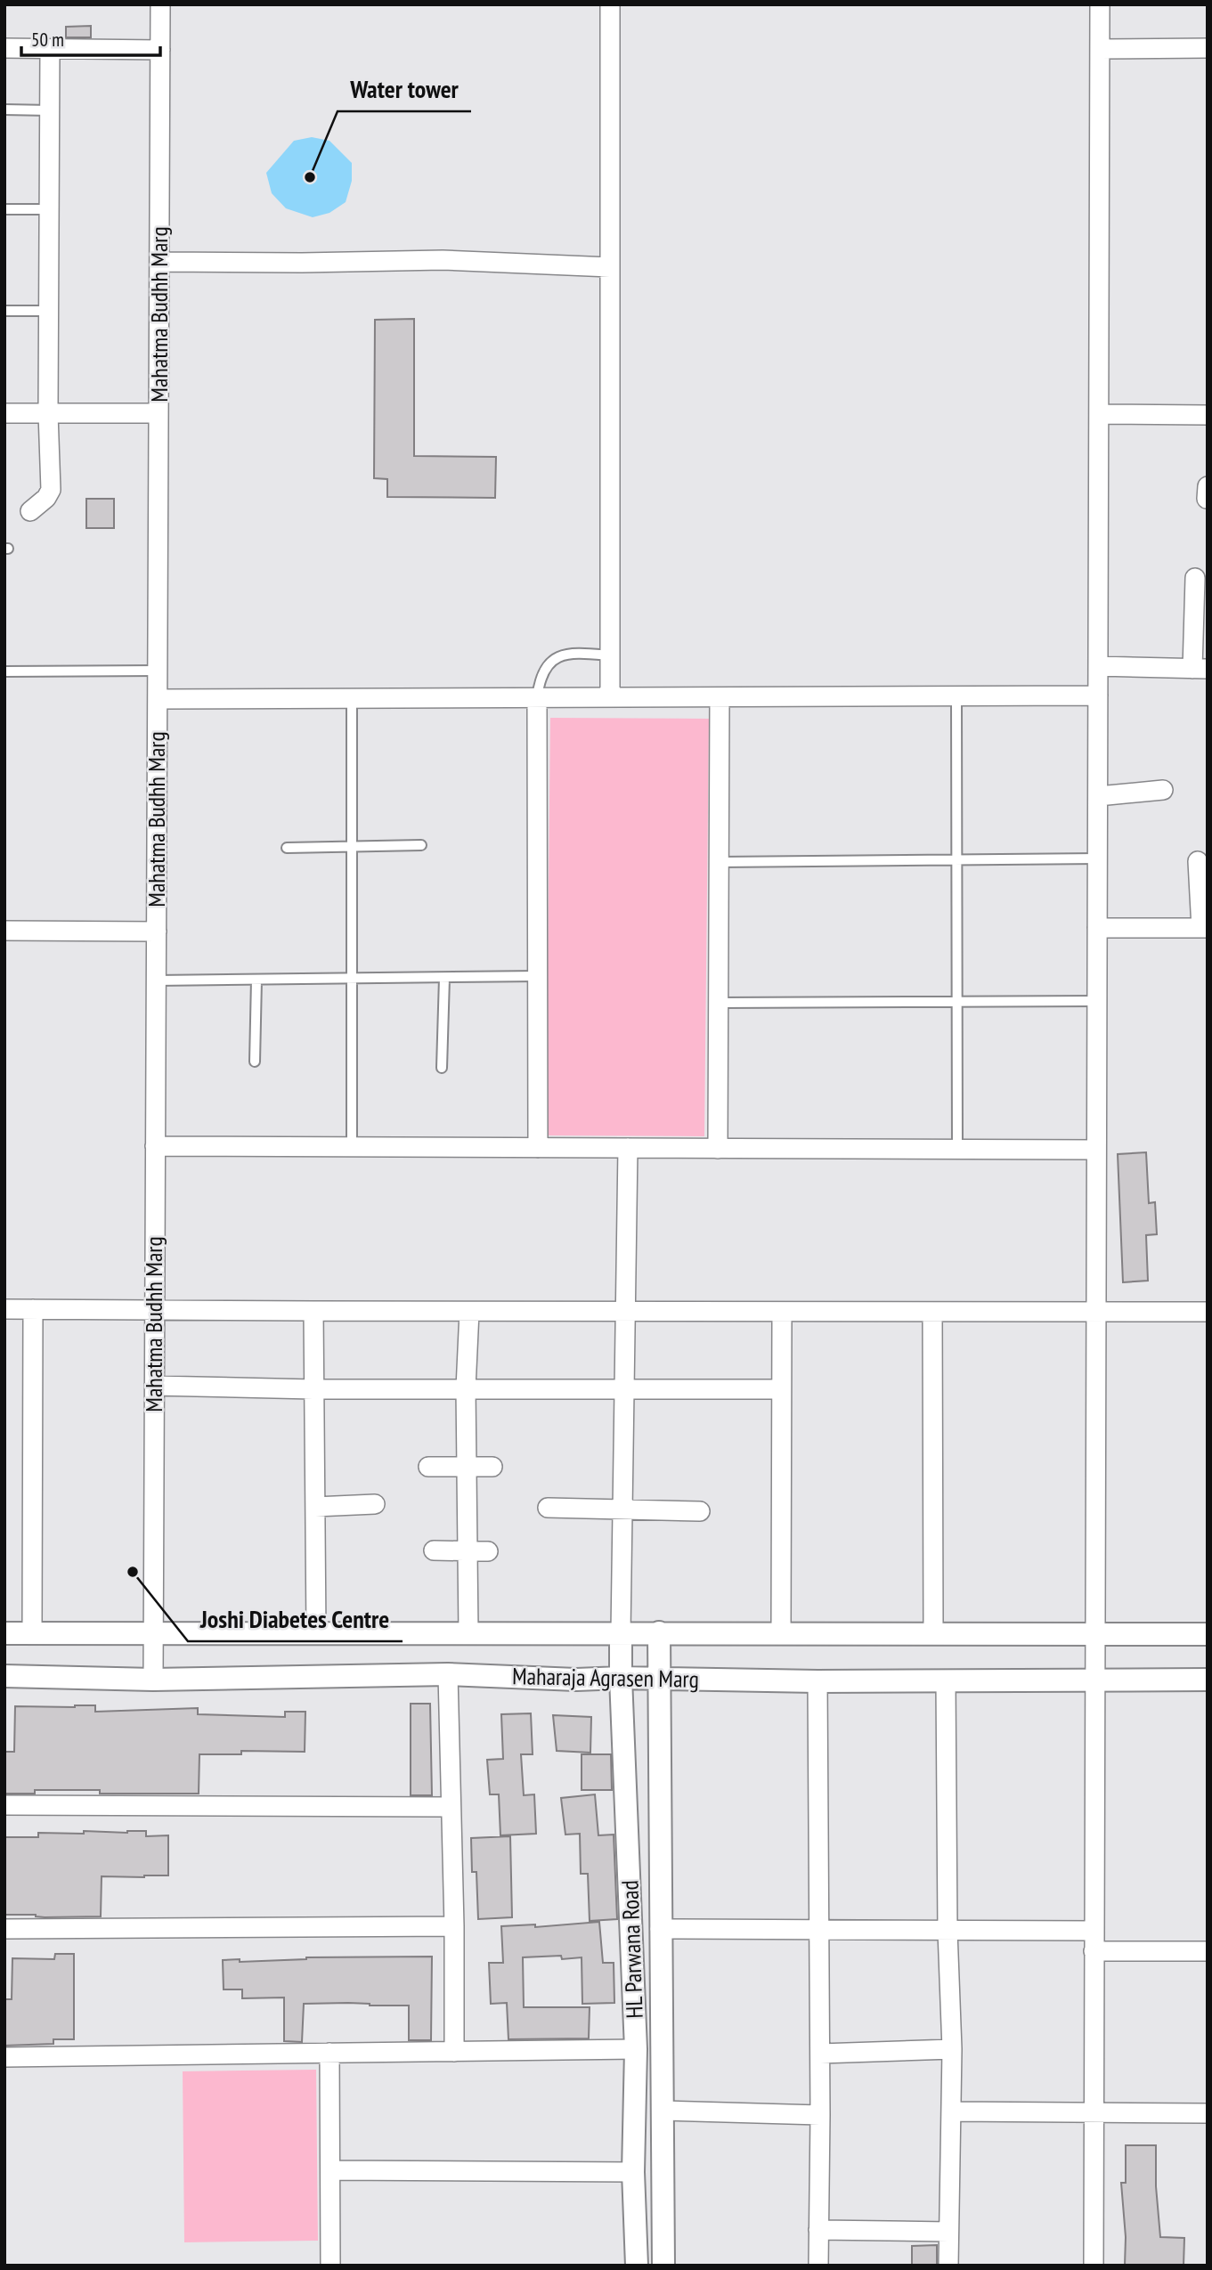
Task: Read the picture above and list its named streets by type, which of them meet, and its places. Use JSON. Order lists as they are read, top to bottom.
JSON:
{
  "streets": {
    "street": ["Mahatma Budhh Marg", "Maharaja Agrasen Marg", "HL Parwana Road"]
  },
  "crossings": [
    ["Mahatma Budhh Marg", "Maharaja Agrasen Marg"],
    ["Maharaja Agrasen Marg", "HL Parwana Road"]
  ],
  "places": ["Water tower", "Joshi Diabetes Centre"],
  "scale_bar": "50 m"
}
